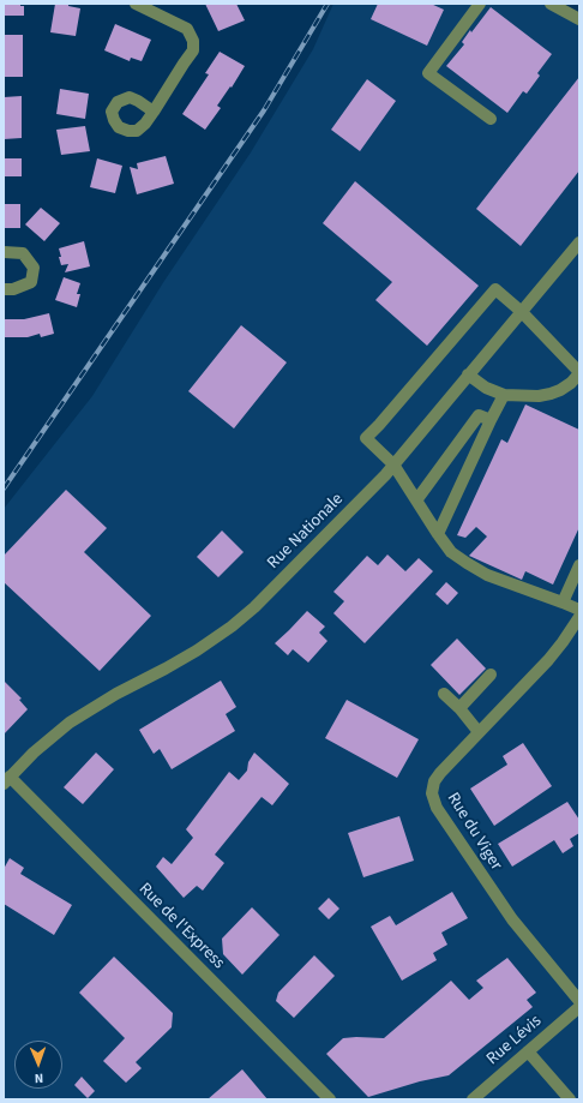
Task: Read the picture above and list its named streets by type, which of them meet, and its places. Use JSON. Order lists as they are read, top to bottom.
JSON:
{
  "streets": {
    "street": [
      "Rue Nationale",
      "Rue du Viger",
      "Rue de l'Express",
      "Rue Lévis"
    ]
  },
  "crossings": [
    ["Rue Nationale", "Rue de l'Express"]
  ],
  "north": "bottom"
}
